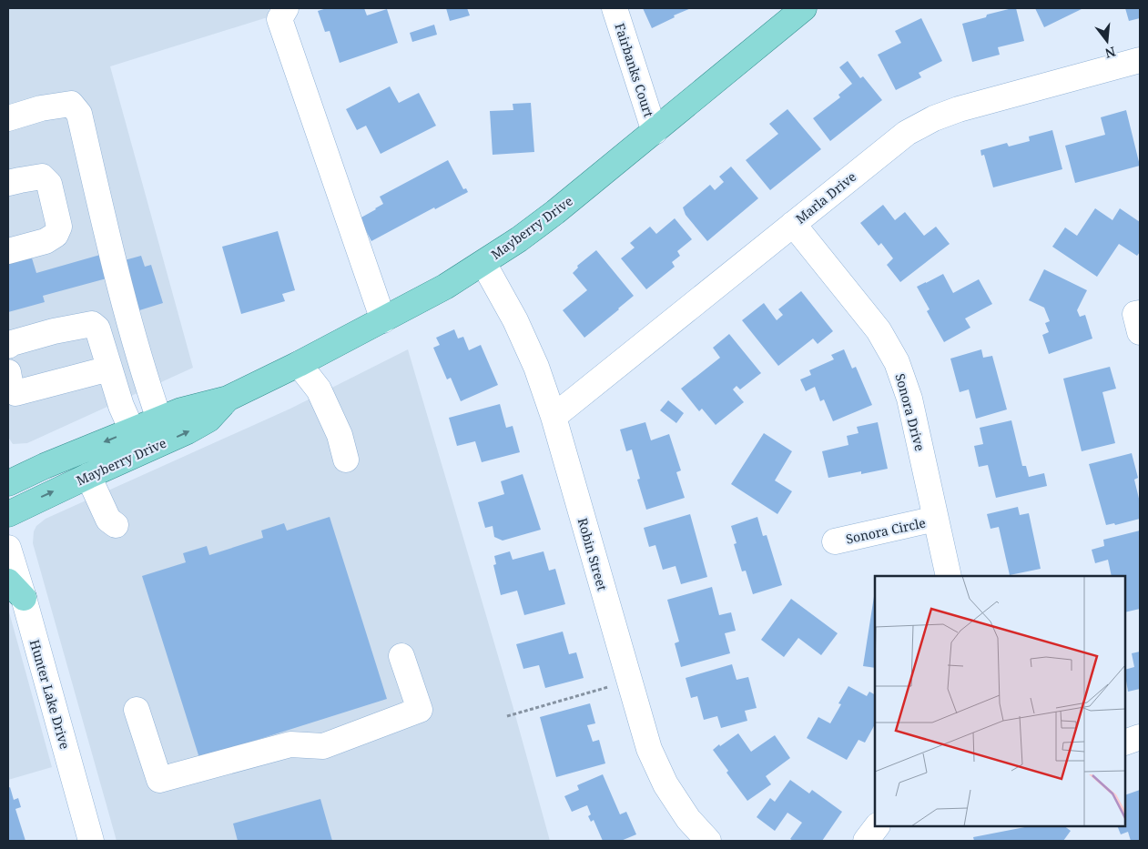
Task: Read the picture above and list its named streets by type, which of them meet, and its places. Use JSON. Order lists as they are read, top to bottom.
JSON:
{
  "streets": {
    "main road": ["Mayberry Drive"],
    "street": [
      "Fairbanks Court",
      "Marla Drive",
      "Sonora Drive",
      "Sonora Circle",
      "Robin Street",
      "Hunter Lake Drive"
    ]
  },
  "crossings": [
    ["Fairbanks Court", "Mayberry Drive"],
    ["Marla Drive", "Sonora Drive"],
    ["Marla Drive", "Robin Street"],
    ["Mayberry Drive", "Robin Street"],
    ["Sonora Drive", "Sonora Circle"]
  ],
  "north": "bottom"
}
